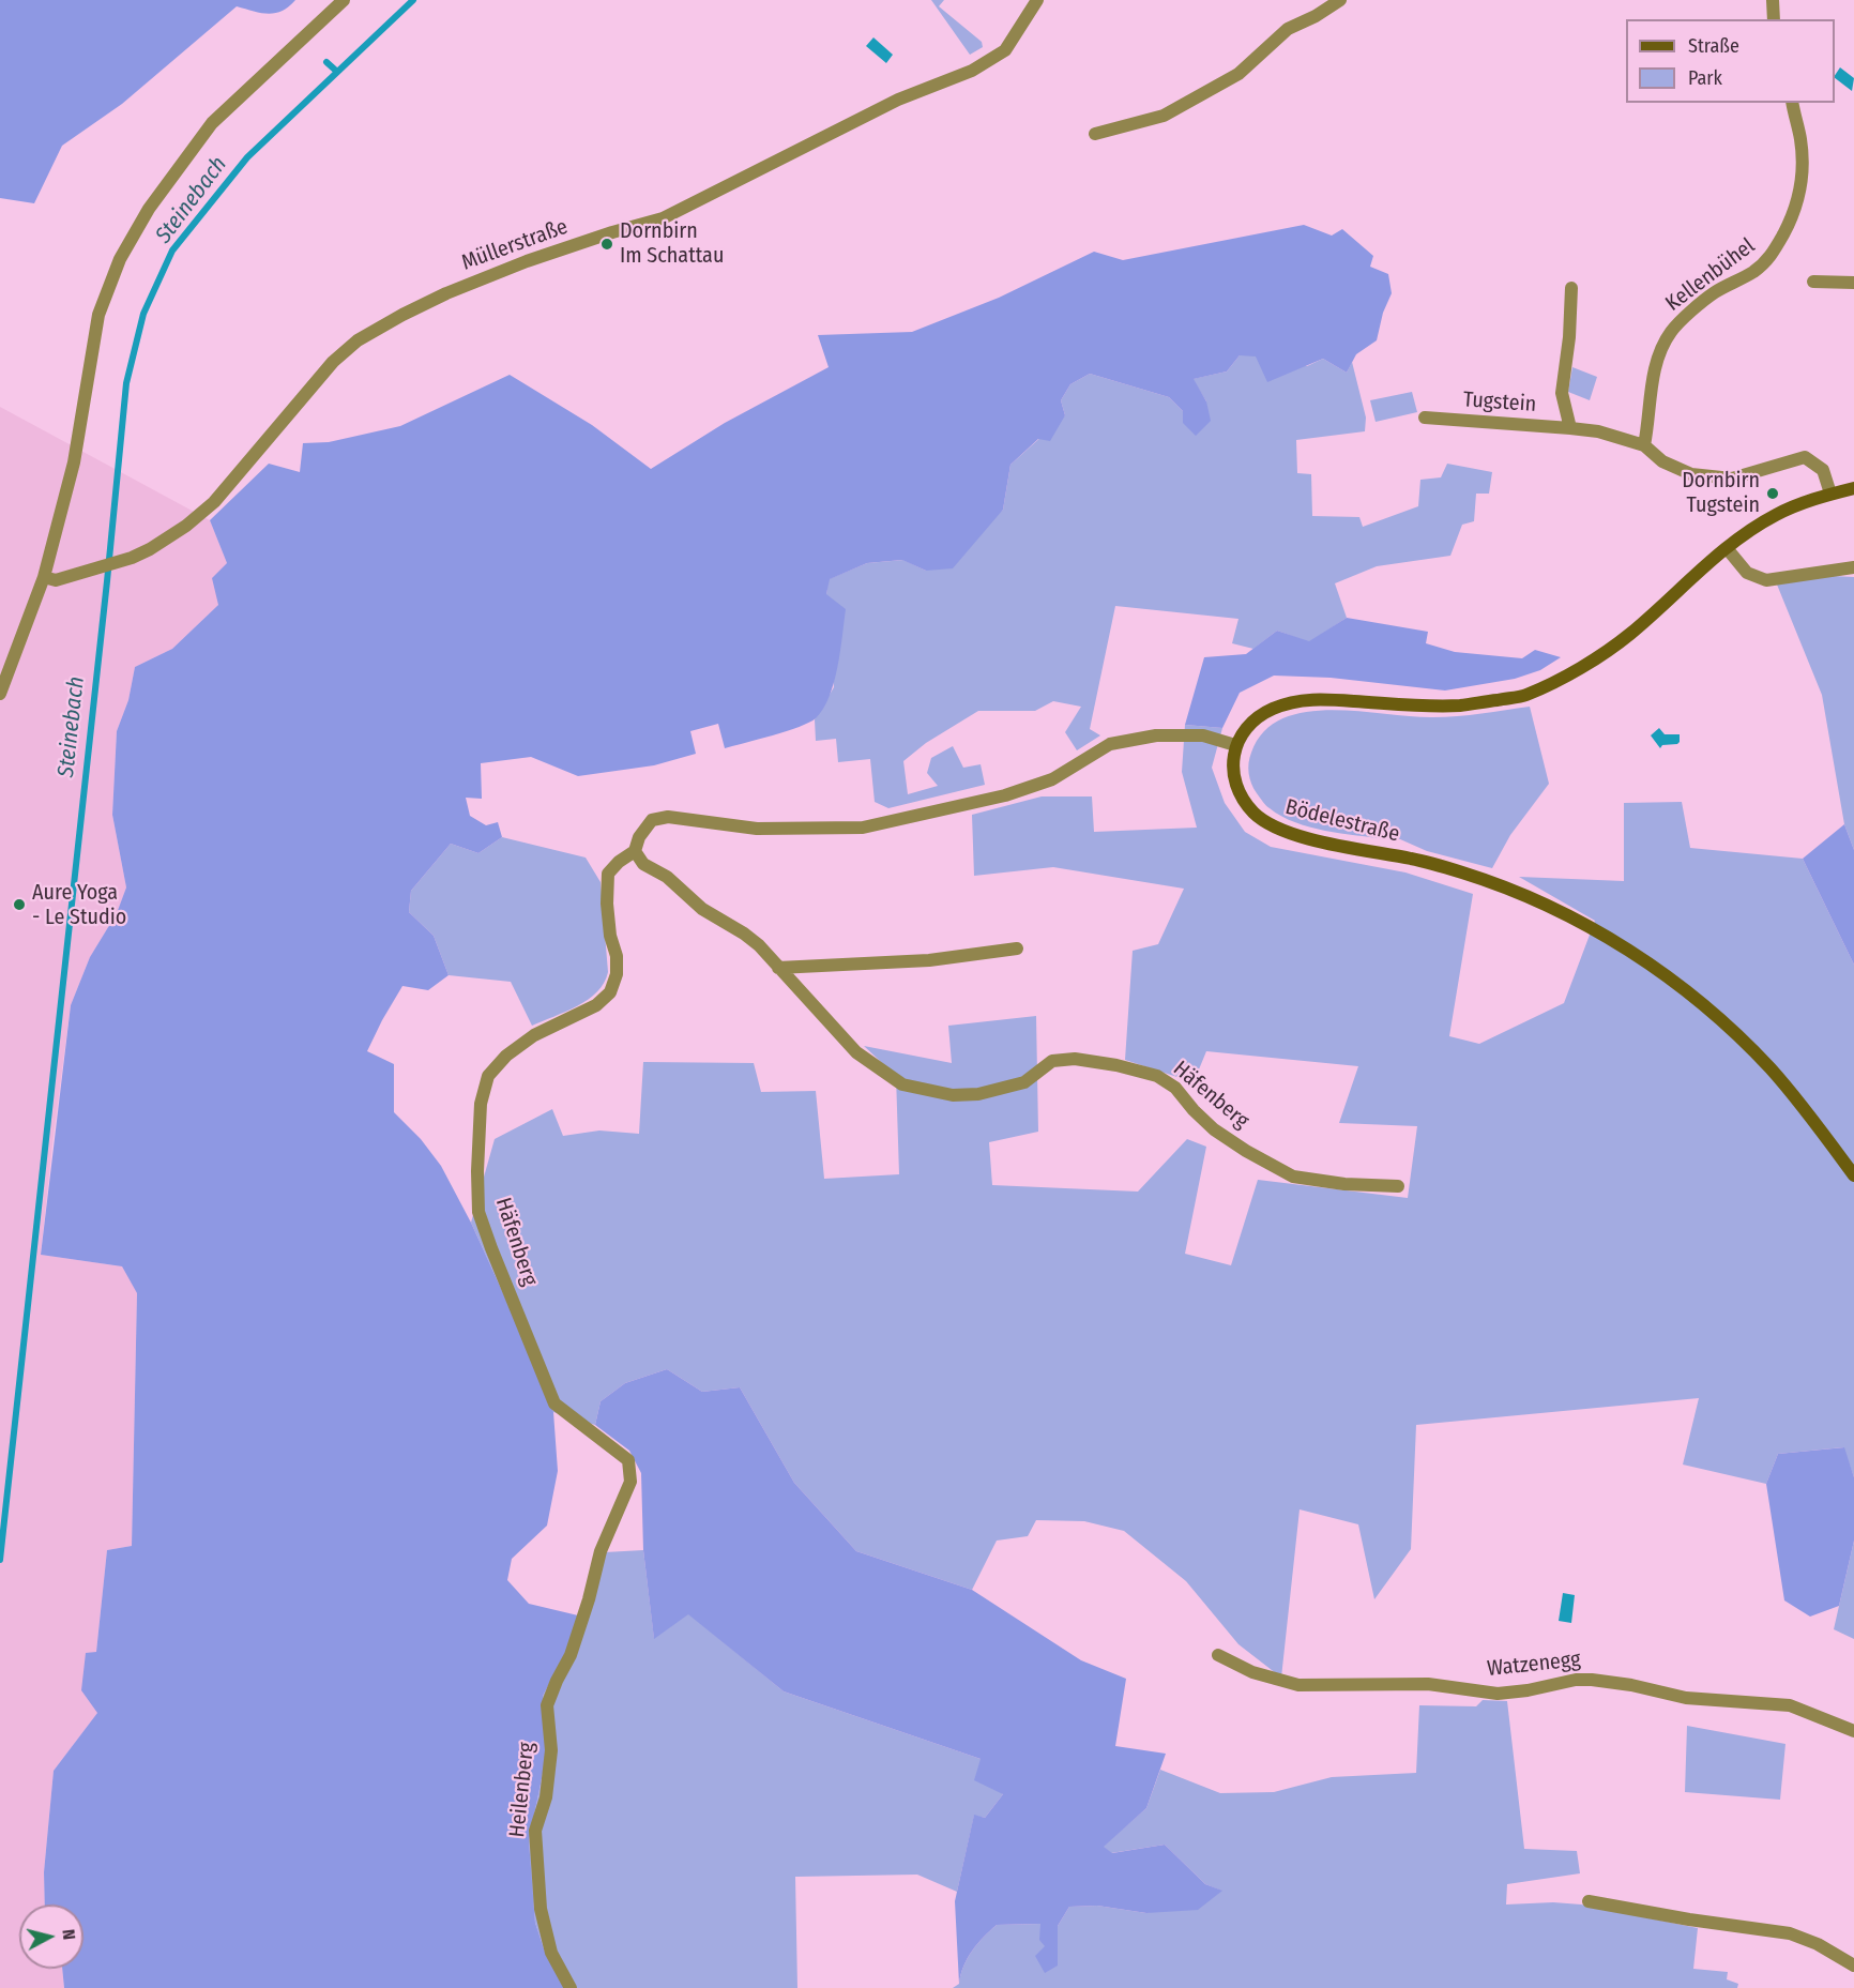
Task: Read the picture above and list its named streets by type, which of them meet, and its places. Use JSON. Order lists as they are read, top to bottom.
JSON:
{
  "streets": {
    "main road": ["Bödelestraße"],
    "street": [
      "Müllerstraße",
      "Kellenbühel",
      "Tugstein",
      "Häfenberg",
      "Watzenegg",
      "Heilenberg"
    ]
  },
  "crossings": [
    ["Kellenbühel", "Tugstein"],
    ["Bödelestraße", "Häfenberg"],
    ["Häfenberg", "Heilenberg"]
  ],
  "water": ["Steinebach"],
  "places": ["Dornbirn Im Schattau", "Dornbirn Tugstein", "Aure Yoga - Le Studio"],
  "legend": ["Straße", "Park"],
  "north": "right"
}
